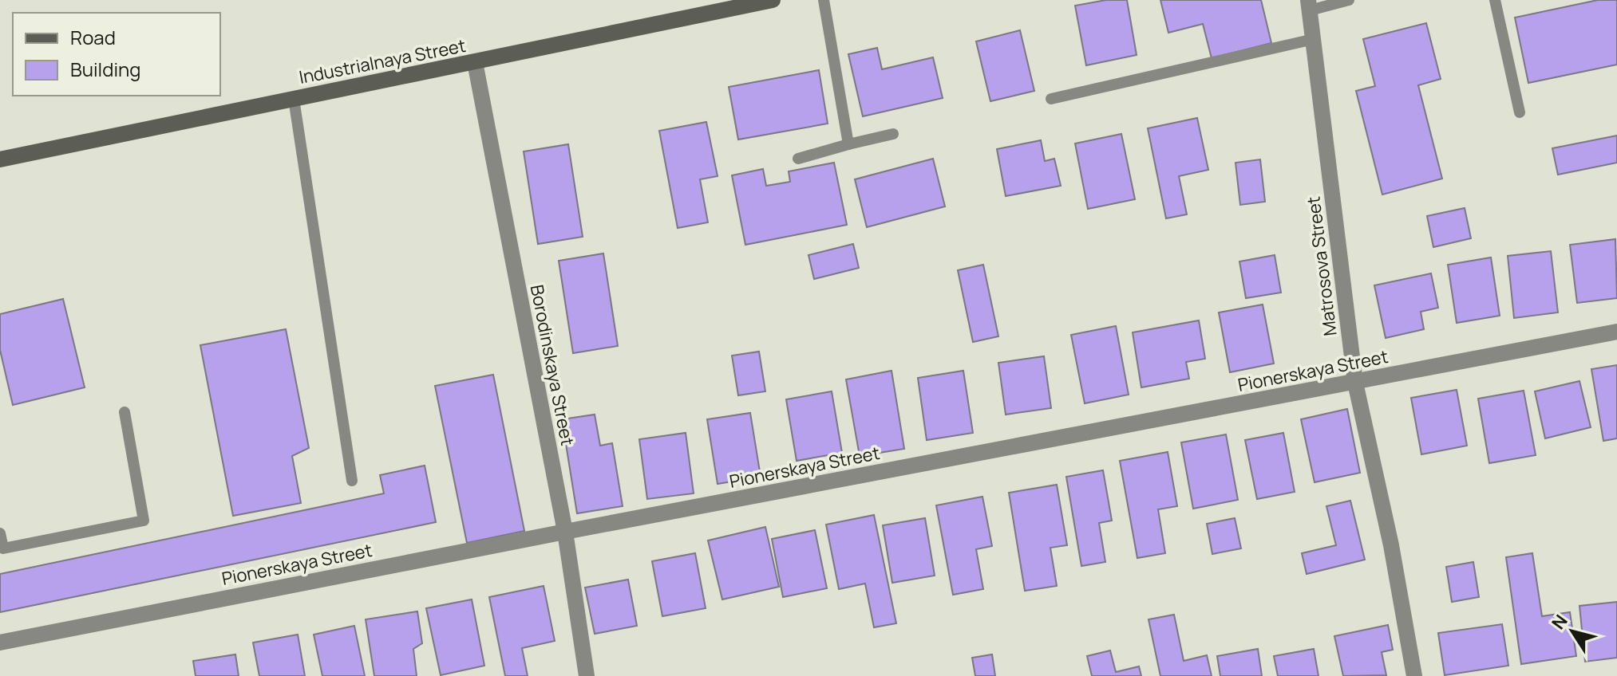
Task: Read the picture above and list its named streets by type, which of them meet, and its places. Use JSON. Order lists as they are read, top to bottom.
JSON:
{
  "streets": {
    "main road": ["Industrialnaya Street"],
    "street": ["Matrosova Street", "Borodinskaya Street", "Pionerskaya Street"]
  },
  "crossings": [
    ["Industrialnaya Street", "Borodinskaya Street"],
    ["Matrosova Street", "Pionerskaya Street"],
    ["Borodinskaya Street", "Pionerskaya Street"]
  ],
  "legend": ["Road", "Building"],
  "north": "top left"
}
